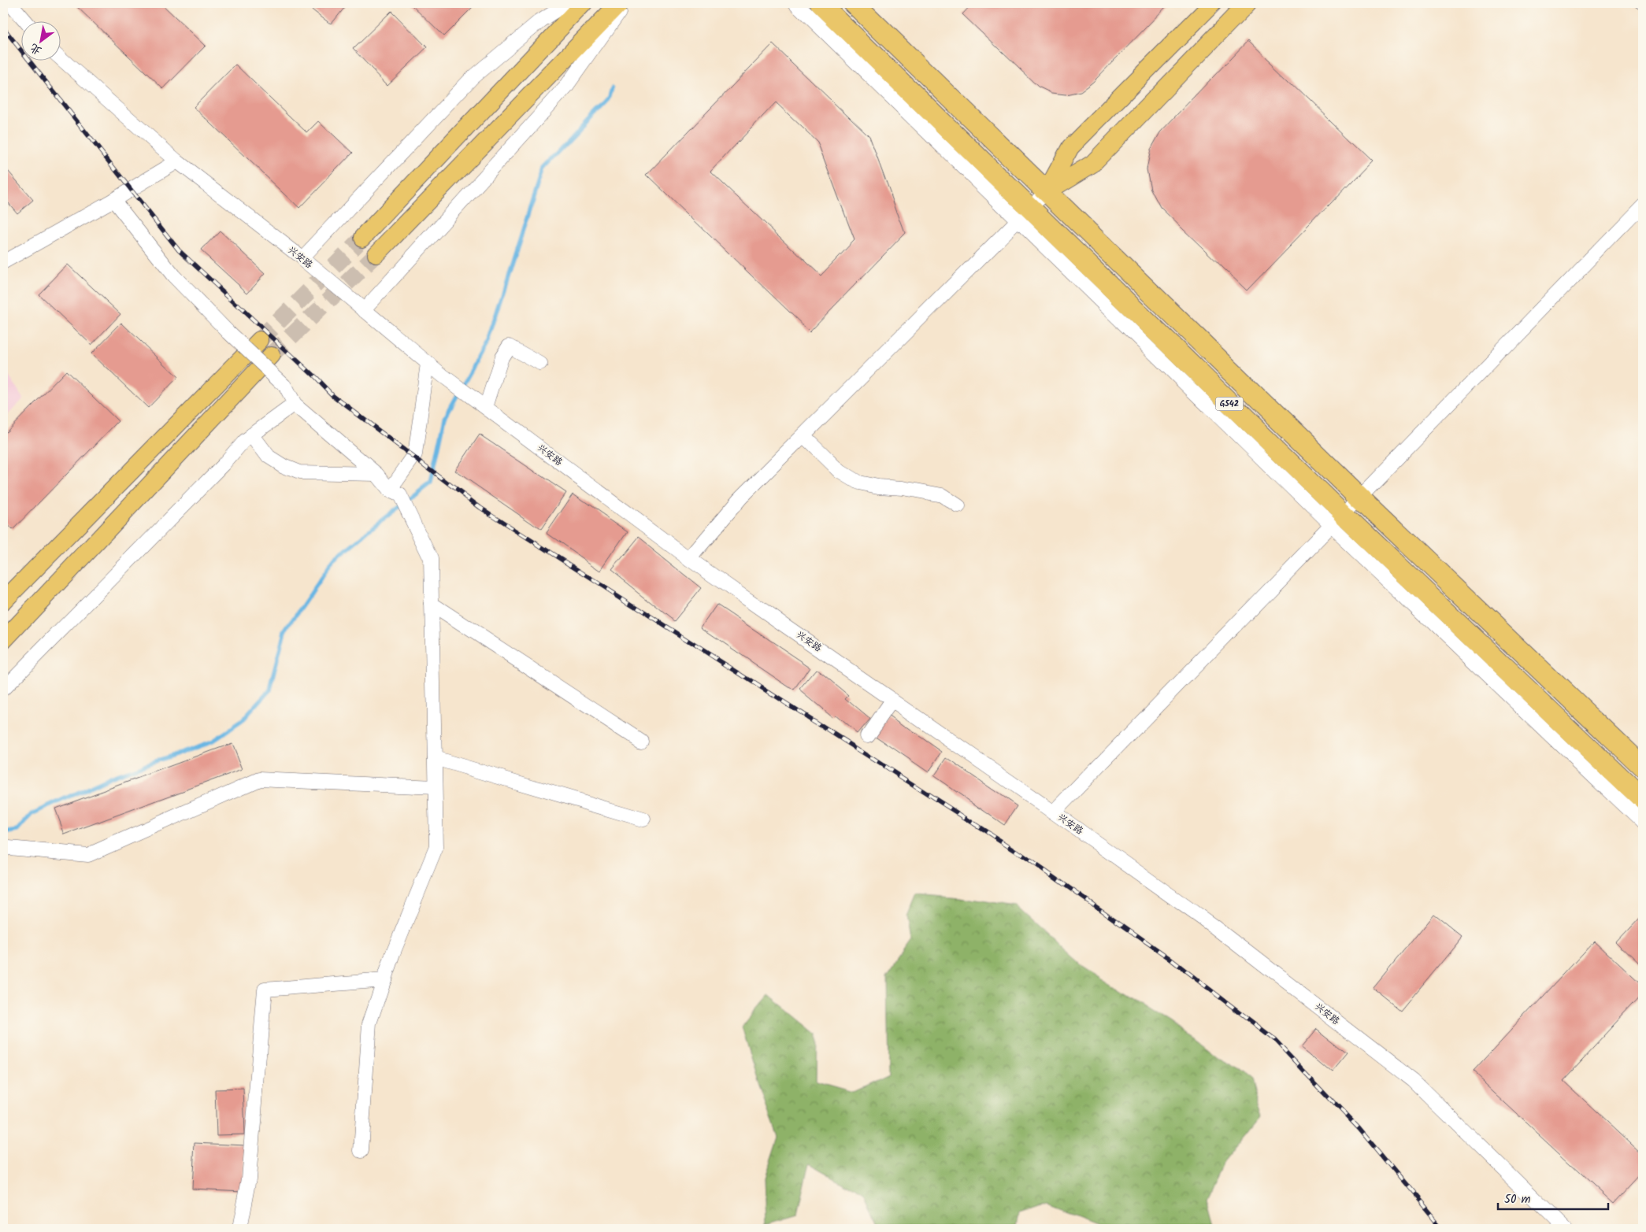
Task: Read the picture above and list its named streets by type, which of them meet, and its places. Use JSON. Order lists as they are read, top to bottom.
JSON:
{
  "streets": {
    "highway": ["G542"],
    "street": ["兴安路"]
  },
  "scale_bar": "50 m",
  "north": "bottom left"
}
